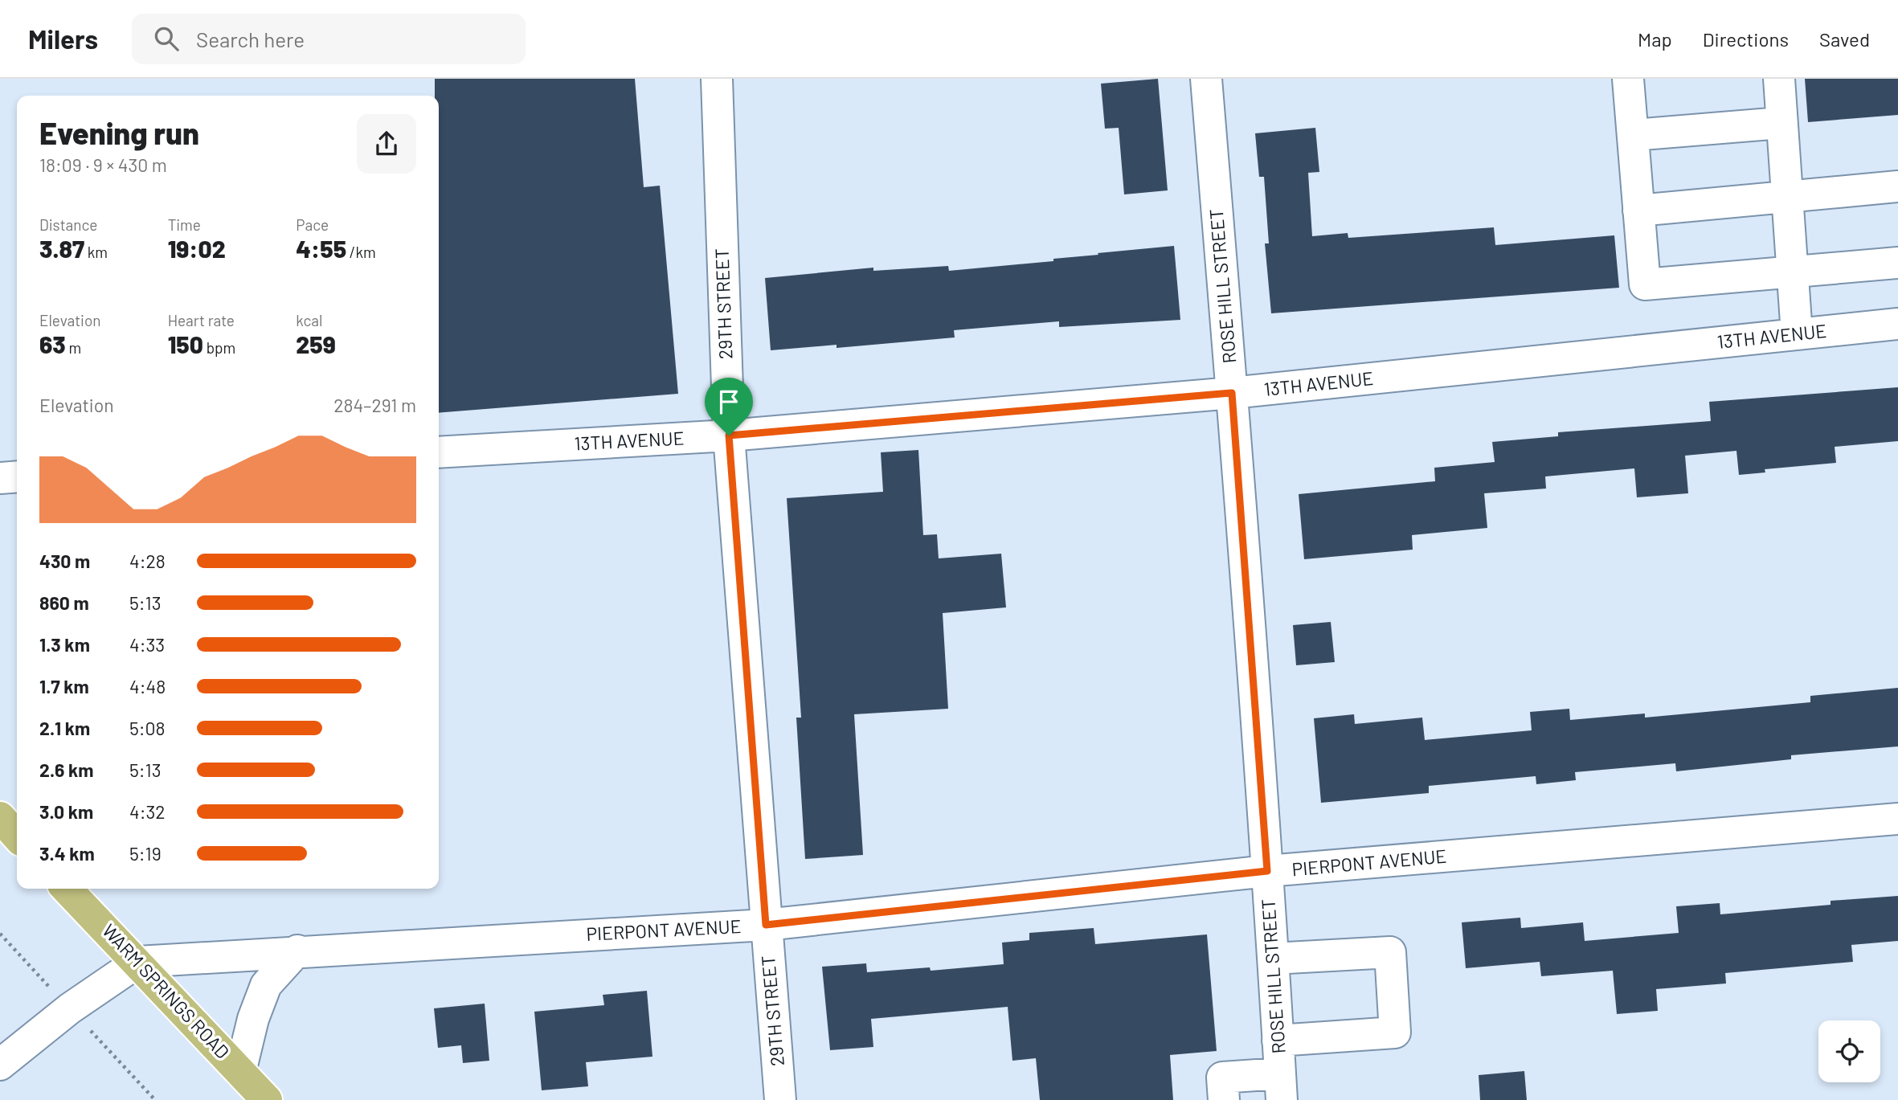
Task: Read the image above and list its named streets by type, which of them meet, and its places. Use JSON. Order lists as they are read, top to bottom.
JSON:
{
  "streets": {
    "main road": ["WARM SPRINGS ROAD"],
    "street": [
      "ROSE HILL STREET",
      "29TH STREET",
      "13TH AVENUE",
      "PIERPONT AVENUE"
    ]
  },
  "crossings": [
    ["ROSE HILL STREET", "13TH AVENUE"],
    ["ROSE HILL STREET", "PIERPONT AVENUE"],
    ["29TH STREET", "13TH AVENUE"],
    ["29TH STREET", "PIERPONT AVENUE"],
    ["PIERPONT AVENUE", "WARM SPRINGS ROAD"]
  ],
  "page": {
    "header": "Milers",
    "search": "Search here",
    "nav": ["Map", "Directions", "Saved"],
    "heading": ["Evening run", "18:09 · 9 × 430 m"],
    "stats": [
      ["Distance", "3.87 km"],
      ["Time", "19:02"],
      ["Pace", "4:55 /km"],
      ["Elevation", "63 m"],
      ["Heart rate", "150 bpm"],
      ["kcal", "259"]
    ],
    "chart": ["Elevation", "284–291 m"],
    "list": [
      {
        "name": "430 m",
        "note": "4:28"
      },
      {
        "name": "860 m",
        "note": "5:13"
      },
      {
        "name": "1.3 km",
        "note": "4:33"
      },
      {
        "name": "1.7 km",
        "note": "4:48"
      },
      {
        "name": "2.1 km",
        "note": "5:08"
      },
      {
        "name": "2.6 km",
        "note": "5:13"
      },
      {
        "name": "3.0 km",
        "note": "4:32"
      },
      {
        "name": "3.4 km",
        "note": "5:19"
      }
    ]
  }
}
